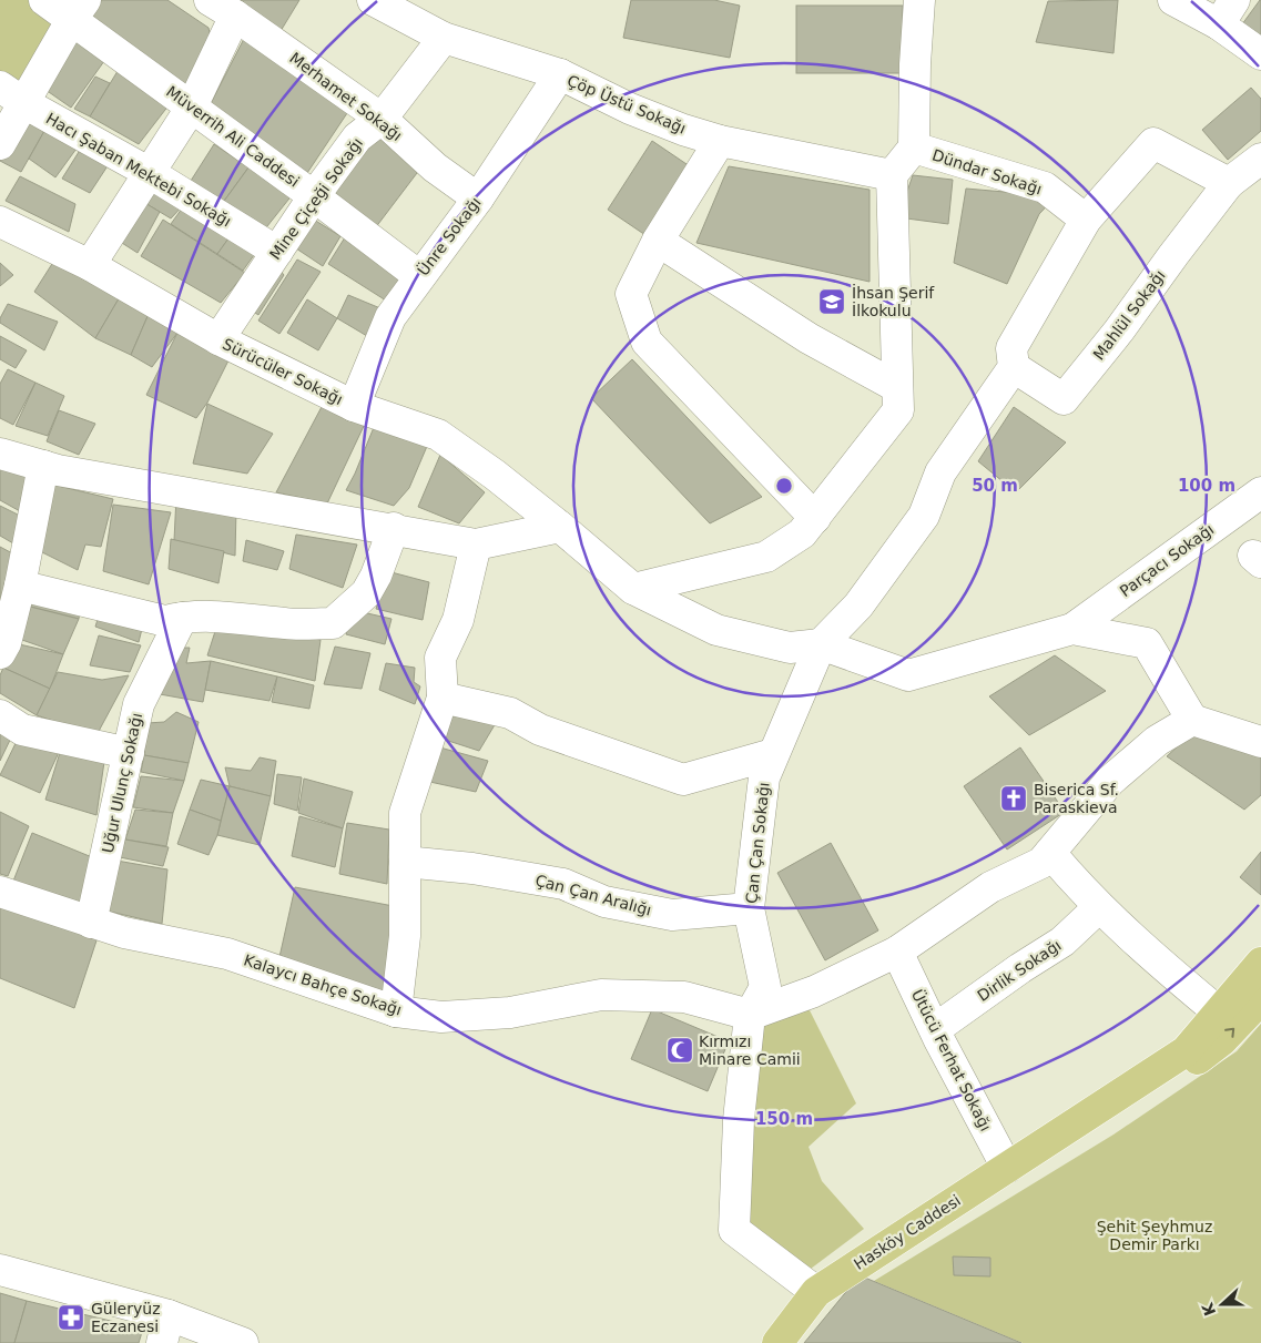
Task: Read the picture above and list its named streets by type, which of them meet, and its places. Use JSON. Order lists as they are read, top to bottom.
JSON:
{
  "streets": {
    "main road": ["Hasköy Caddesi"],
    "street": [
      "Merhamet Sokağı",
      "Çöp Üstü Sokağı",
      "Müverrih Ali Caddesi",
      "Hacı Şaban Mektebi Sokağı",
      "Dündar Sokağı",
      "Mine Çiçeği Sokağı",
      "Ünre Sokağı",
      "Mahlül Sokağı",
      "Sürücüler Sokağı",
      "Parçacı Sokağı",
      "Uğur Ulunç Sokağı",
      "Çan Çan Sokağı",
      "Çan Çan Aralığı",
      "Dirlik Sokağı",
      "Kalaycı Bahçe Sokağı",
      "Ütücü Ferhat Sokağı"
    ]
  },
  "crossings": [
    ["Merhamet Sokağı", "Mine Çiçeği Sokağı"],
    ["Merhamet Sokağı", "Ünre Sokağı"],
    ["Çöp Üstü Sokağı", "Mine Çiçeği Sokağı"],
    ["Çöp Üstü Sokağı", "Ünre Sokağı"],
    ["Müverrih Ali Caddesi", "Mine Çiçeği Sokağı"],
    ["Müverrih Ali Caddesi", "Ünre Sokağı"],
    ["Hacı Şaban Mektebi Sokağı", "Mine Çiçeği Sokağı"],
    ["Mine Çiçeği Sokağı", "Sürücüler Sokağı"],
    ["Ünre Sokağı", "Sürücüler Sokağı"],
    ["Sürücüler Sokağı", "Çan Çan Sokağı"],
    ["Uğur Ulunç Sokağı", "Kalaycı Bahçe Sokağı"],
    ["Çan Çan Sokağı", "Çan Çan Aralığı"],
    ["Çan Çan Sokağı", "Kalaycı Bahçe Sokağı"],
    ["Dirlik Sokağı", "Ütücü Ferhat Sokağı"],
    ["Ütücü Ferhat Sokağı", "Hasköy Caddesi"]
  ],
  "parks": ["Şehit Şeyhmuz Demir Parkı"],
  "places": {
    "school or university": ["İhsan Şerif İlkokulu"],
    "church": ["Biserica Sf. Paraskieva"],
    "mosque": ["Kırmızı Minare Camii"],
    "pharmacy": ["Güleryüz Eczanesi"]
  },
  "north": "left",
  "rings": ["50 m", "100 m", "150 m"]
}
